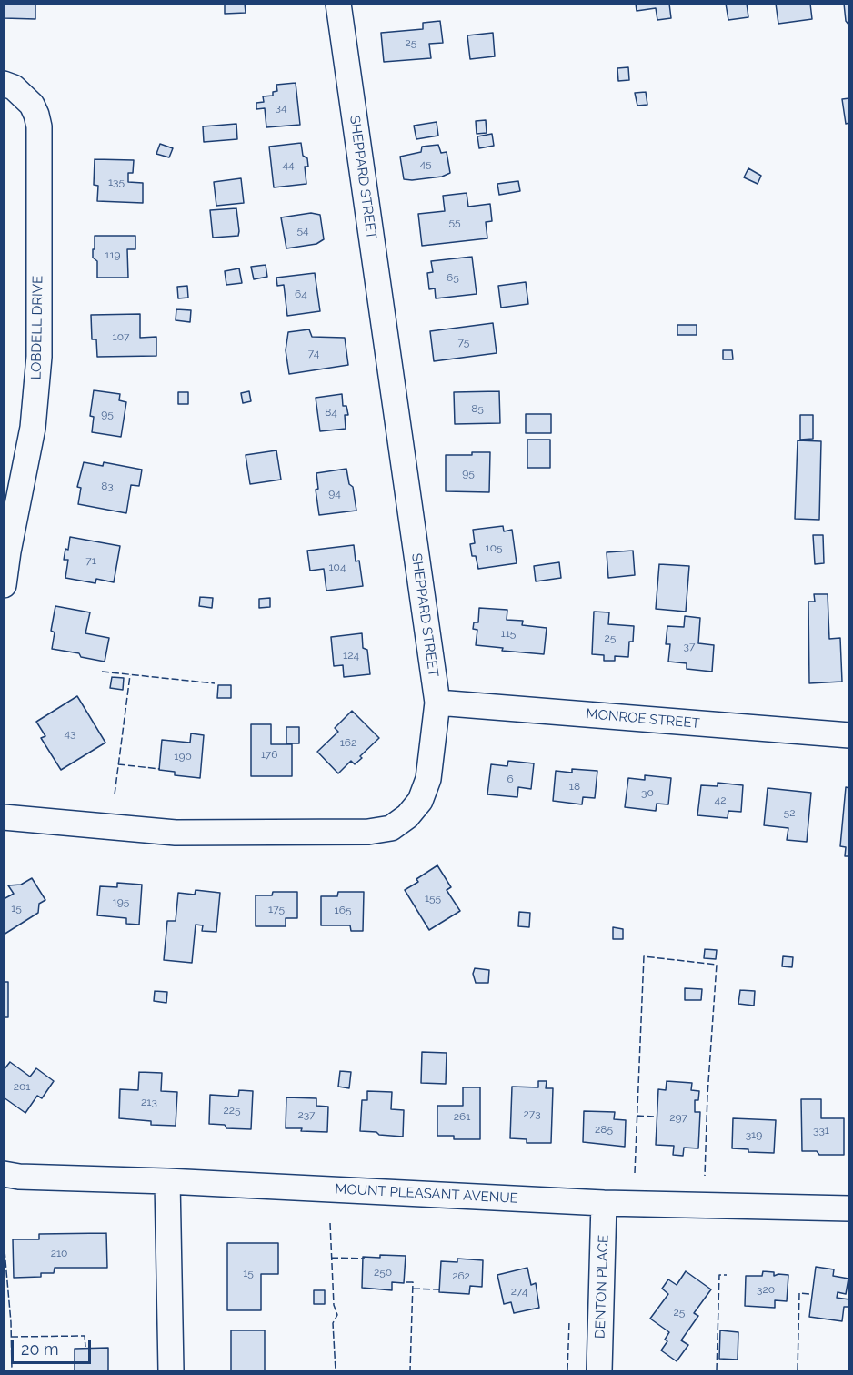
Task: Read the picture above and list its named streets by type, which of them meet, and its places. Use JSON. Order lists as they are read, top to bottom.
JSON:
{
  "streets": {
    "street": [
      "SHEPPARD STREET",
      "LOBDELL DRIVE",
      "MONROE STREET",
      "MOUNT PLEASANT AVENUE",
      "DENTON PLACE"
    ]
  },
  "crossings": [
    ["SHEPPARD STREET", "MONROE STREET"],
    ["MOUNT PLEASANT AVENUE", "DENTON PLACE"]
  ],
  "house_numbers": [
    "25",
    "34",
    "45",
    "44",
    "135",
    "55",
    "54",
    "119",
    "65",
    "64",
    "107",
    "75",
    "74",
    "85",
    "84",
    "95",
    "95",
    "83",
    "94",
    "105",
    "71",
    "104",
    "115",
    "25",
    "37",
    "124",
    "43",
    "162",
    "176",
    "190",
    "6",
    "18",
    "30",
    "42",
    "52",
    "155",
    "195",
    "15",
    "175",
    "165",
    "201",
    "213",
    "225",
    "273",
    "237",
    "261",
    "297",
    "285",
    "331",
    "319",
    "210",
    "250",
    "15",
    "262",
    "320",
    "274",
    "25"
  ],
  "scale_bar": "20 m"
}
